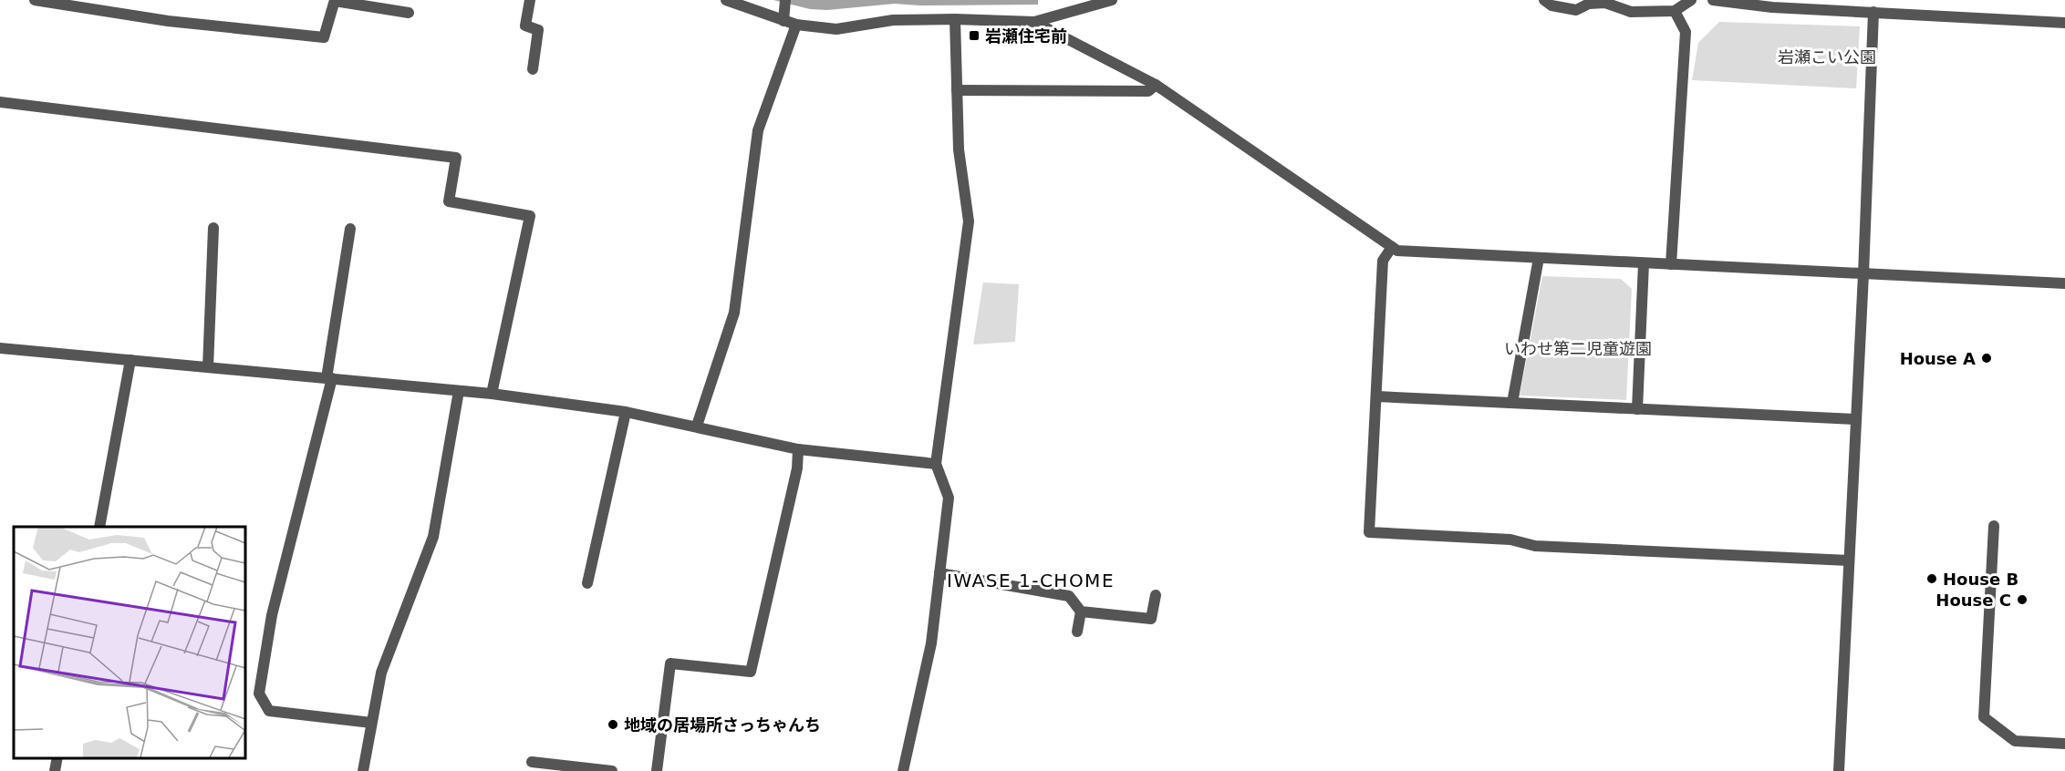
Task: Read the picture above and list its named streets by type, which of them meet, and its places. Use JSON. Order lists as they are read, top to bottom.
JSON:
{
  "districts": ["IWASE 1-CHOME"],
  "parks": ["岩瀬こい公園", "いわせ第二児童遊園"],
  "places": {
    "transit": ["岩瀬住宅前"],
    "other": [
      "House A",
      "House B",
      "House C",
      "地域の居場所さっちゃんち"
    ]
  }
}
